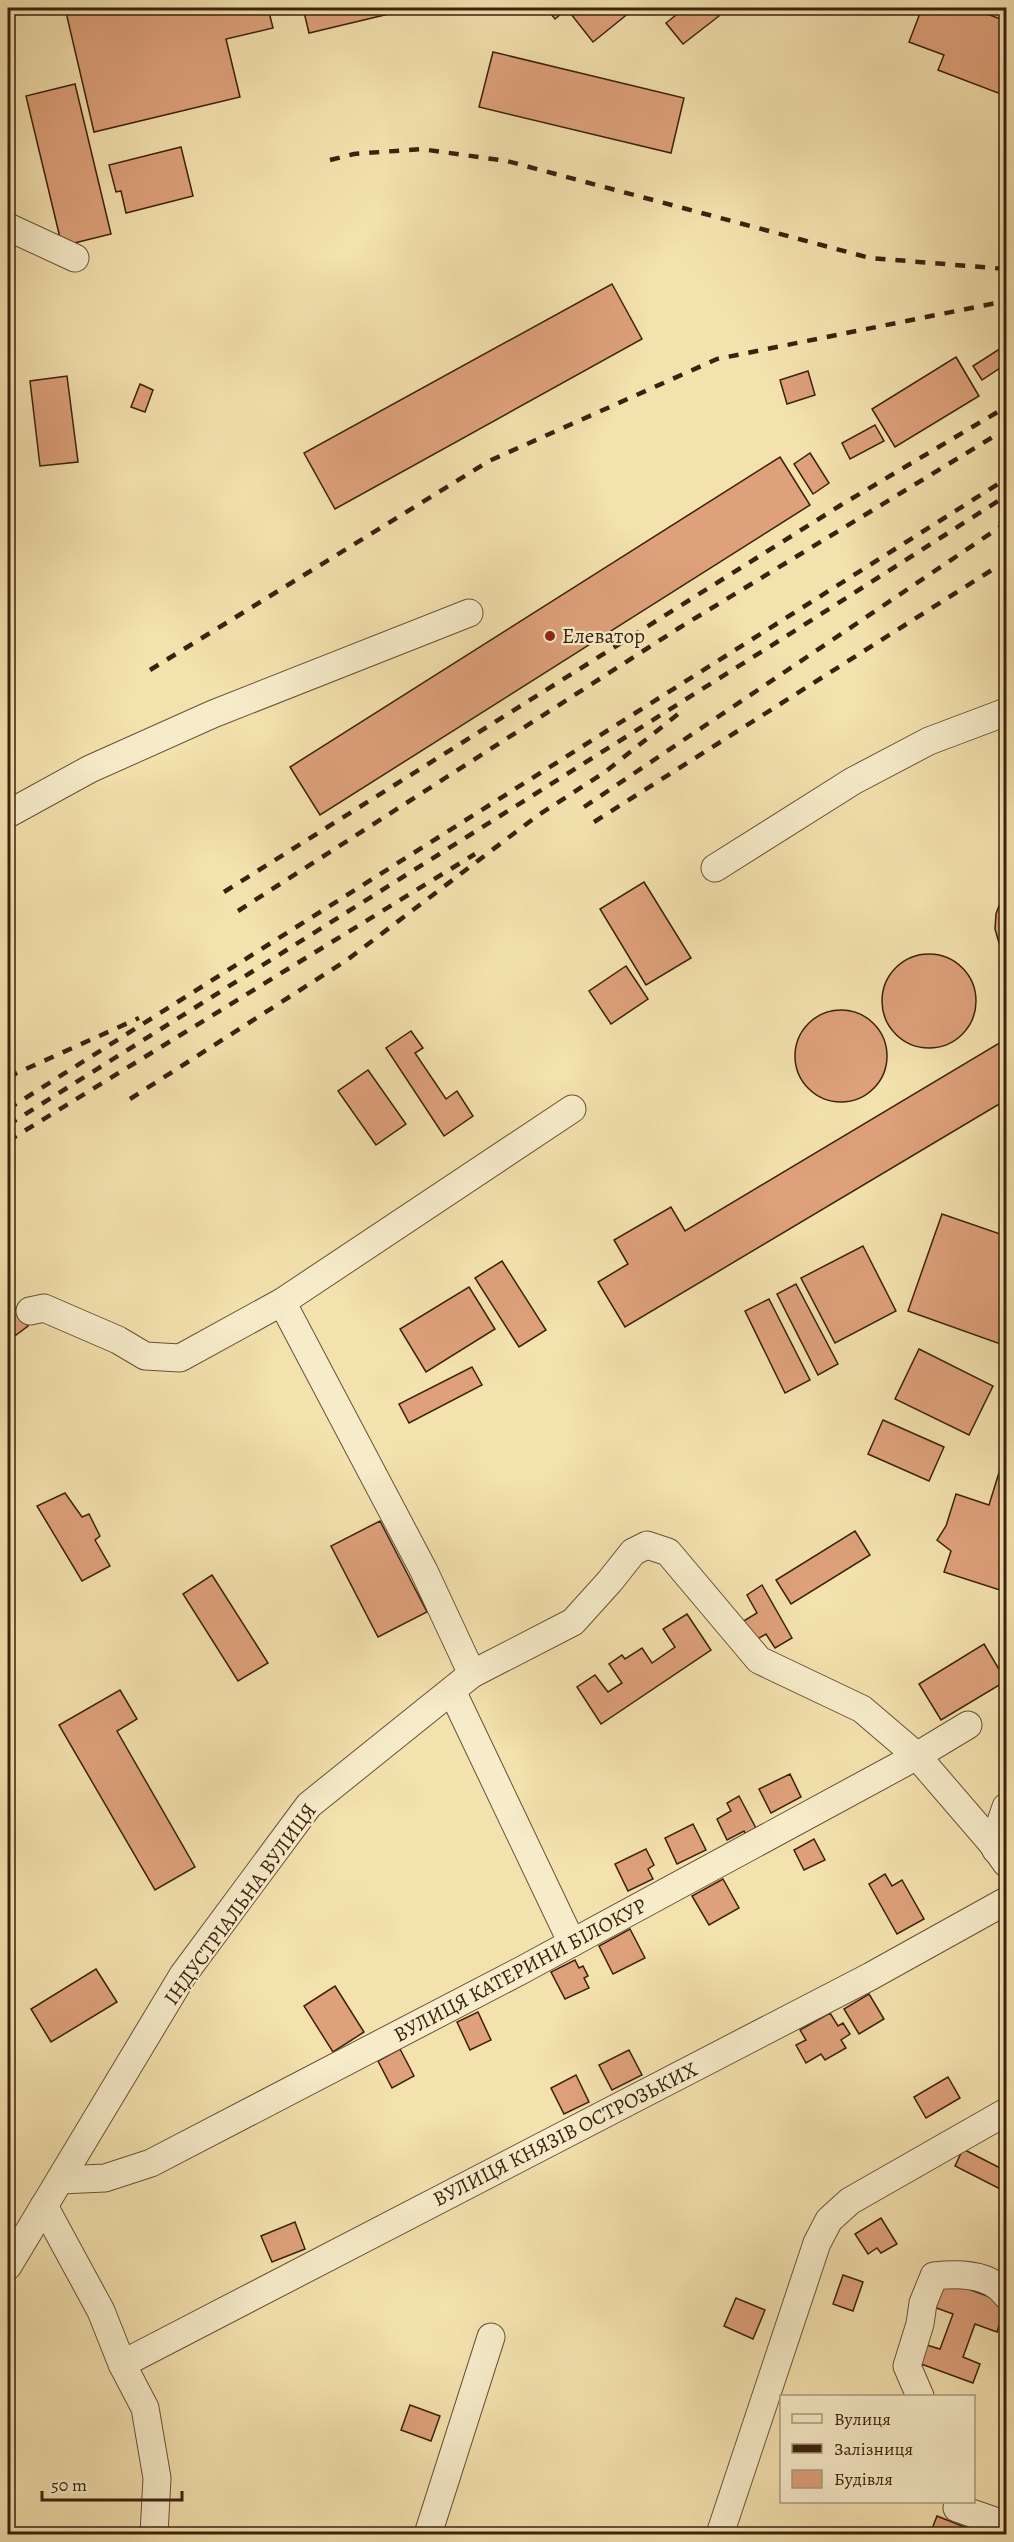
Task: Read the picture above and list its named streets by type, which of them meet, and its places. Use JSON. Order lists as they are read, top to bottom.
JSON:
{
  "streets": {
    "street": ["ІНДУСТРІАЛЬНА ВУЛИЦЯ", "ВУЛИЦЯ КАТЕРИНИ БІЛОКУР", "ВУЛИЦЯ КНЯЗІВ ОСТРОЗЬКИХ"]
  },
  "crossings": [
    ["ІНДУСТРІАЛЬНА ВУЛИЦЯ", "ВУЛИЦЯ КАТЕРИНИ БІЛОКУР"]
  ],
  "places": ["Елеватор"],
  "legend": ["Вулиця", "Залізниця", "Будівля"],
  "scale_bar": "50 m"
}
